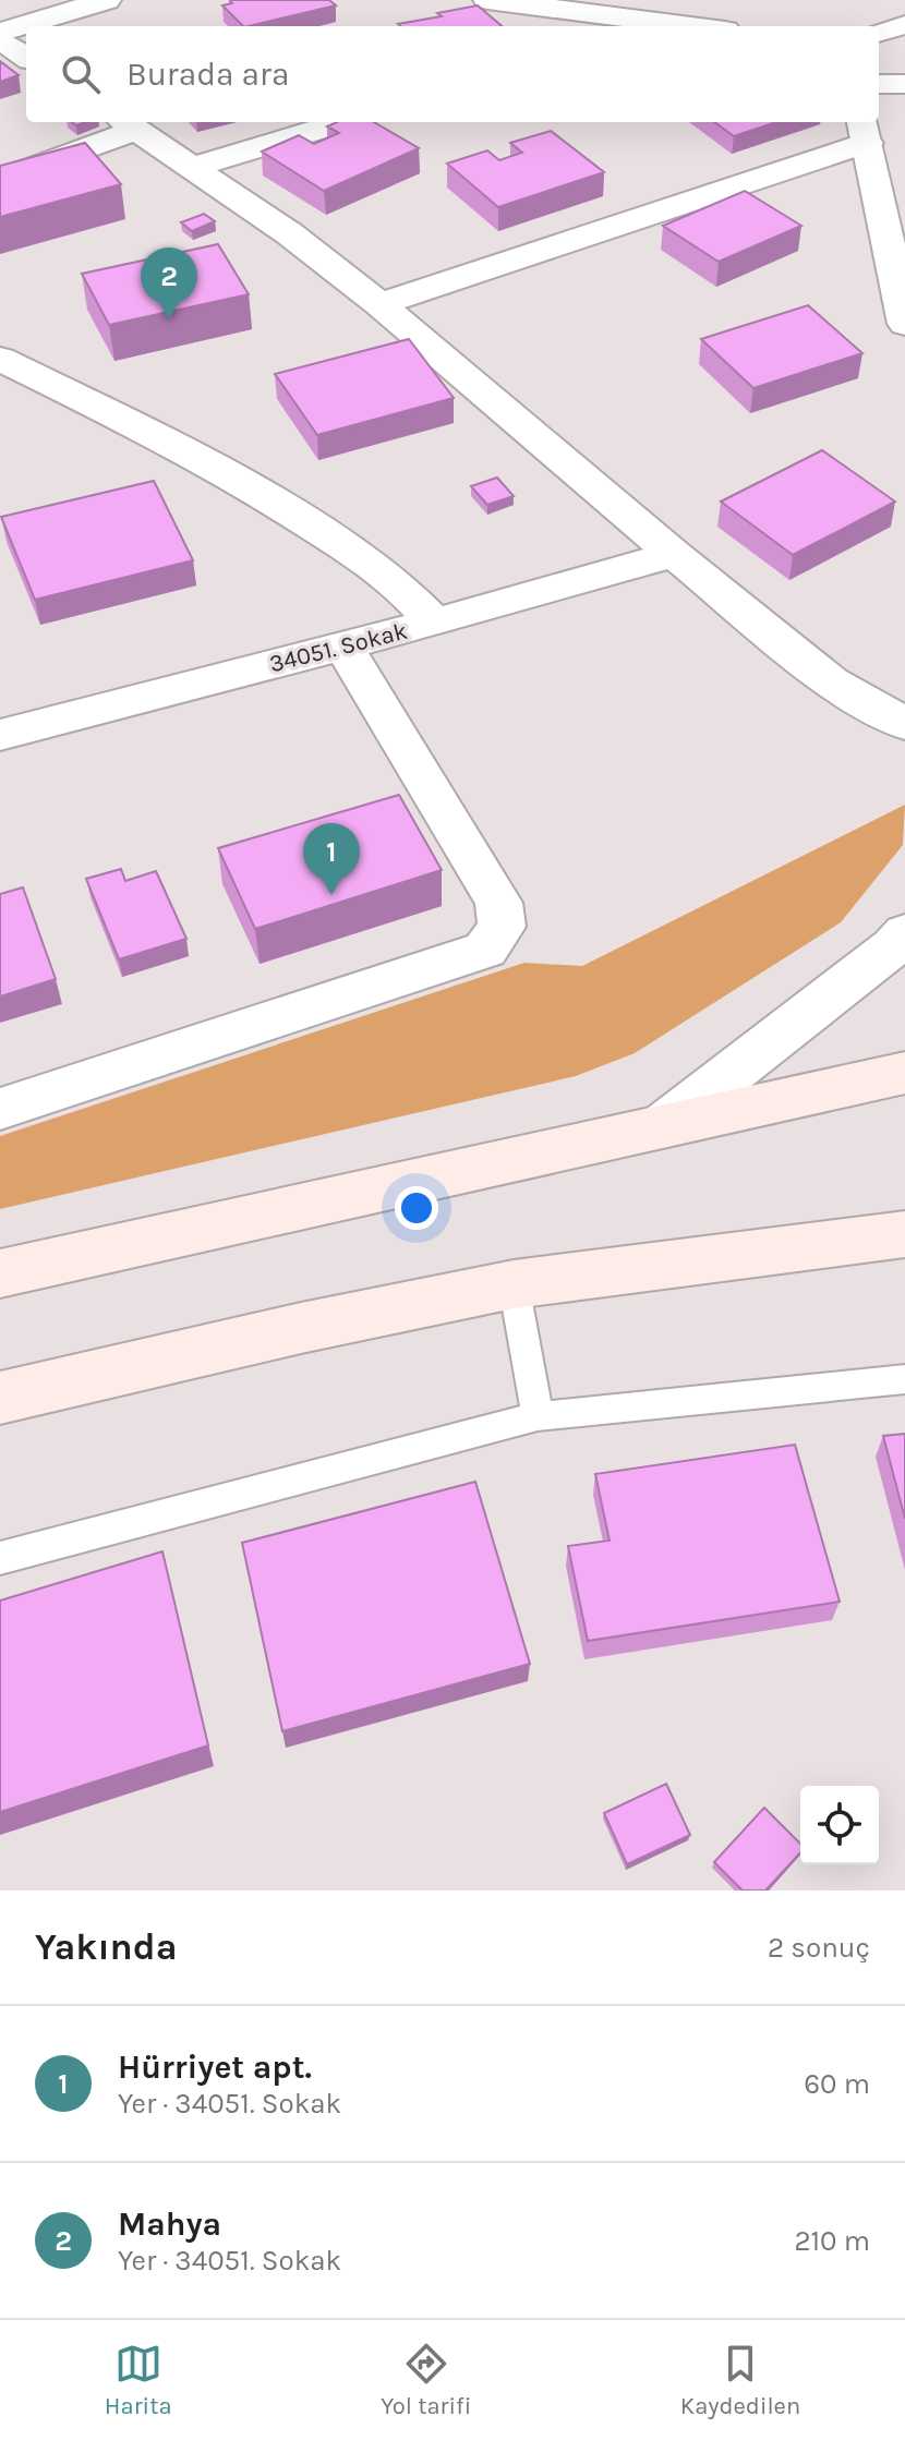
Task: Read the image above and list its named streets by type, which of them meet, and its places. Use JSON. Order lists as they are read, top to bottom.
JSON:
{
  "streets": {
    "street": ["34051. Sokak"]
  },
  "page": {
    "search": "Burada ara",
    "pins": ["2", "1"],
    "heading": ["Yakında", "2 sonuç"],
    "list": [
      {
        "mark": "1",
        "name": "Hürriyet apt.",
        "note": "Yer · 34051. Sokak",
        "value": "60 m"
      },
      {
        "mark": "2",
        "name": "Mahya",
        "note": "Yer · 34051. Sokak",
        "value": "210 m"
      }
    ],
    "nav": ["Harita", "Yol tarifi", "Kaydedilen"]
  }
}
